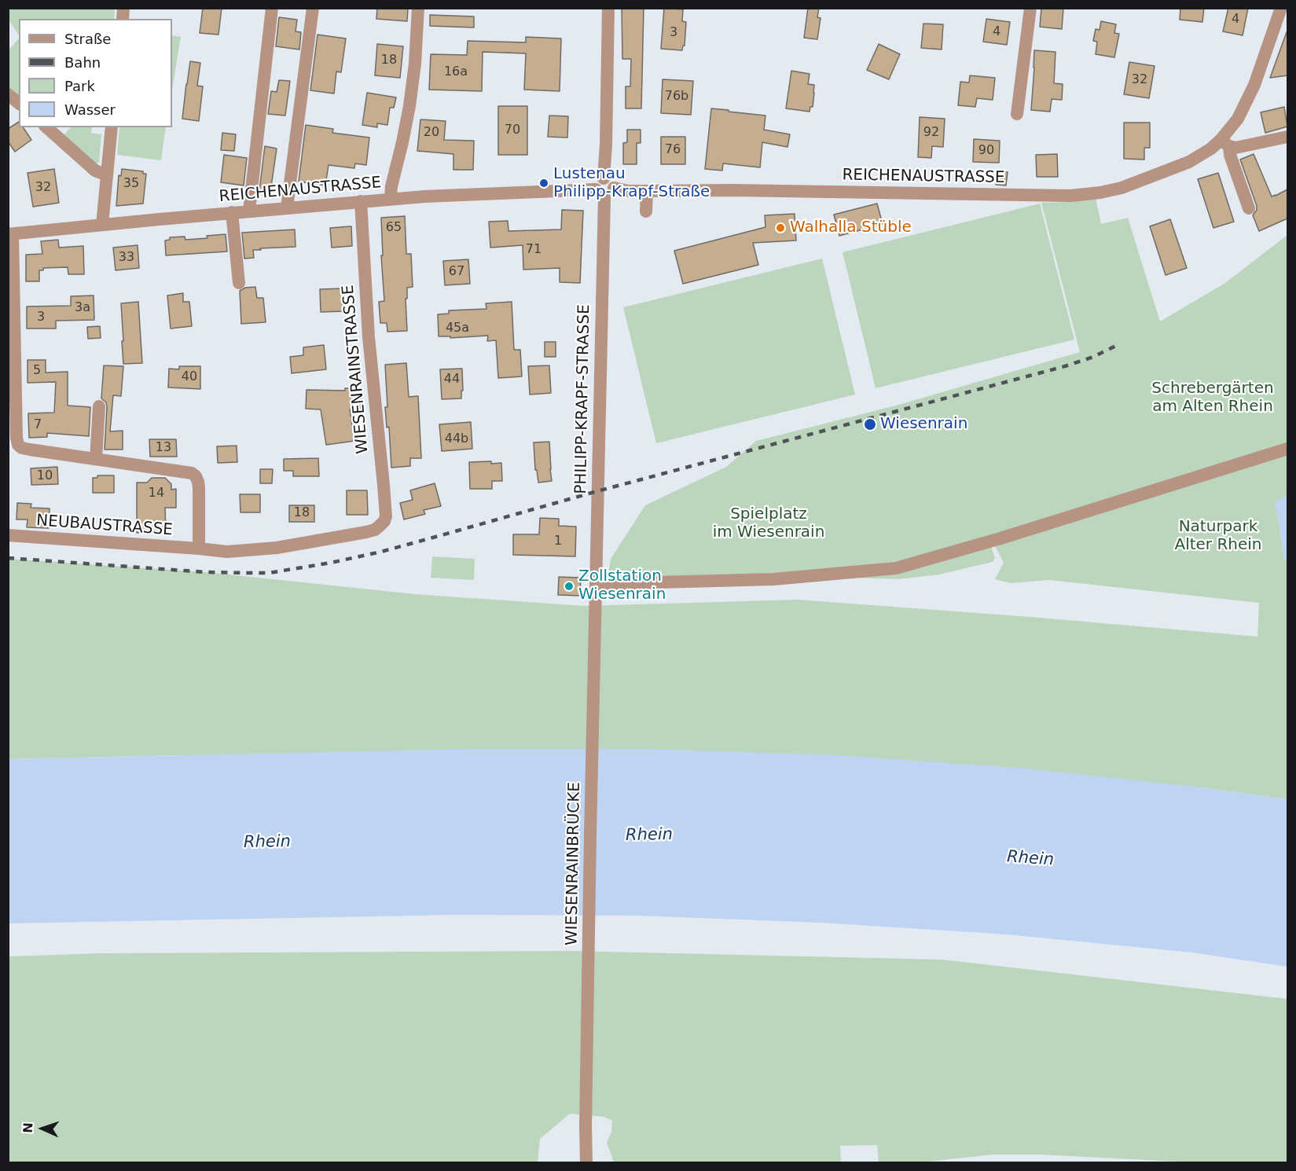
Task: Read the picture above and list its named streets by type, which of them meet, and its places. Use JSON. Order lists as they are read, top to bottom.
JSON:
{
  "streets": {
    "street": [
      "REICHENAUSTRASSE",
      "WIESENRAINSTRASSE",
      "PHILIPP-KRAPF-STRASSE",
      "NEUBAUSTRASSE",
      "WIESENRAINBRÜCKE"
    ]
  },
  "crossings": [
    ["REICHENAUSTRASSE", "WIESENRAINSTRASSE"],
    ["REICHENAUSTRASSE", "PHILIPP-KRAPF-STRASSE"],
    ["WIESENRAINSTRASSE", "NEUBAUSTRASSE"],
    ["PHILIPP-KRAPF-STRASSE", "WIESENRAINBRÜCKE"]
  ],
  "water": ["Rhein"],
  "parks": ["Schrebergärten am Alten Rhein", "Spielplatz im Wiesenrain", "Naturpark Alter Rhein"],
  "places": [
    "Lustenau Philipp-Krapf-Straße",
    "Walhalla Stüble",
    "Wiesenrain",
    "Zollstation Wiesenrain"
  ],
  "house_numbers": [
    "4",
    "4",
    "3",
    "18",
    "16a",
    "32",
    "76b",
    "70",
    "20",
    "92",
    "76",
    "90",
    "35",
    "32",
    "65",
    "71",
    "33",
    "67",
    "3a",
    "3",
    "45a",
    "5",
    "40",
    "44",
    "7",
    "44b",
    "13",
    "10",
    "14",
    "18",
    "1"
  ],
  "legend": [
    "Straße",
    "Bahn",
    "Park",
    "Wasser"
  ],
  "north": "left"
}
